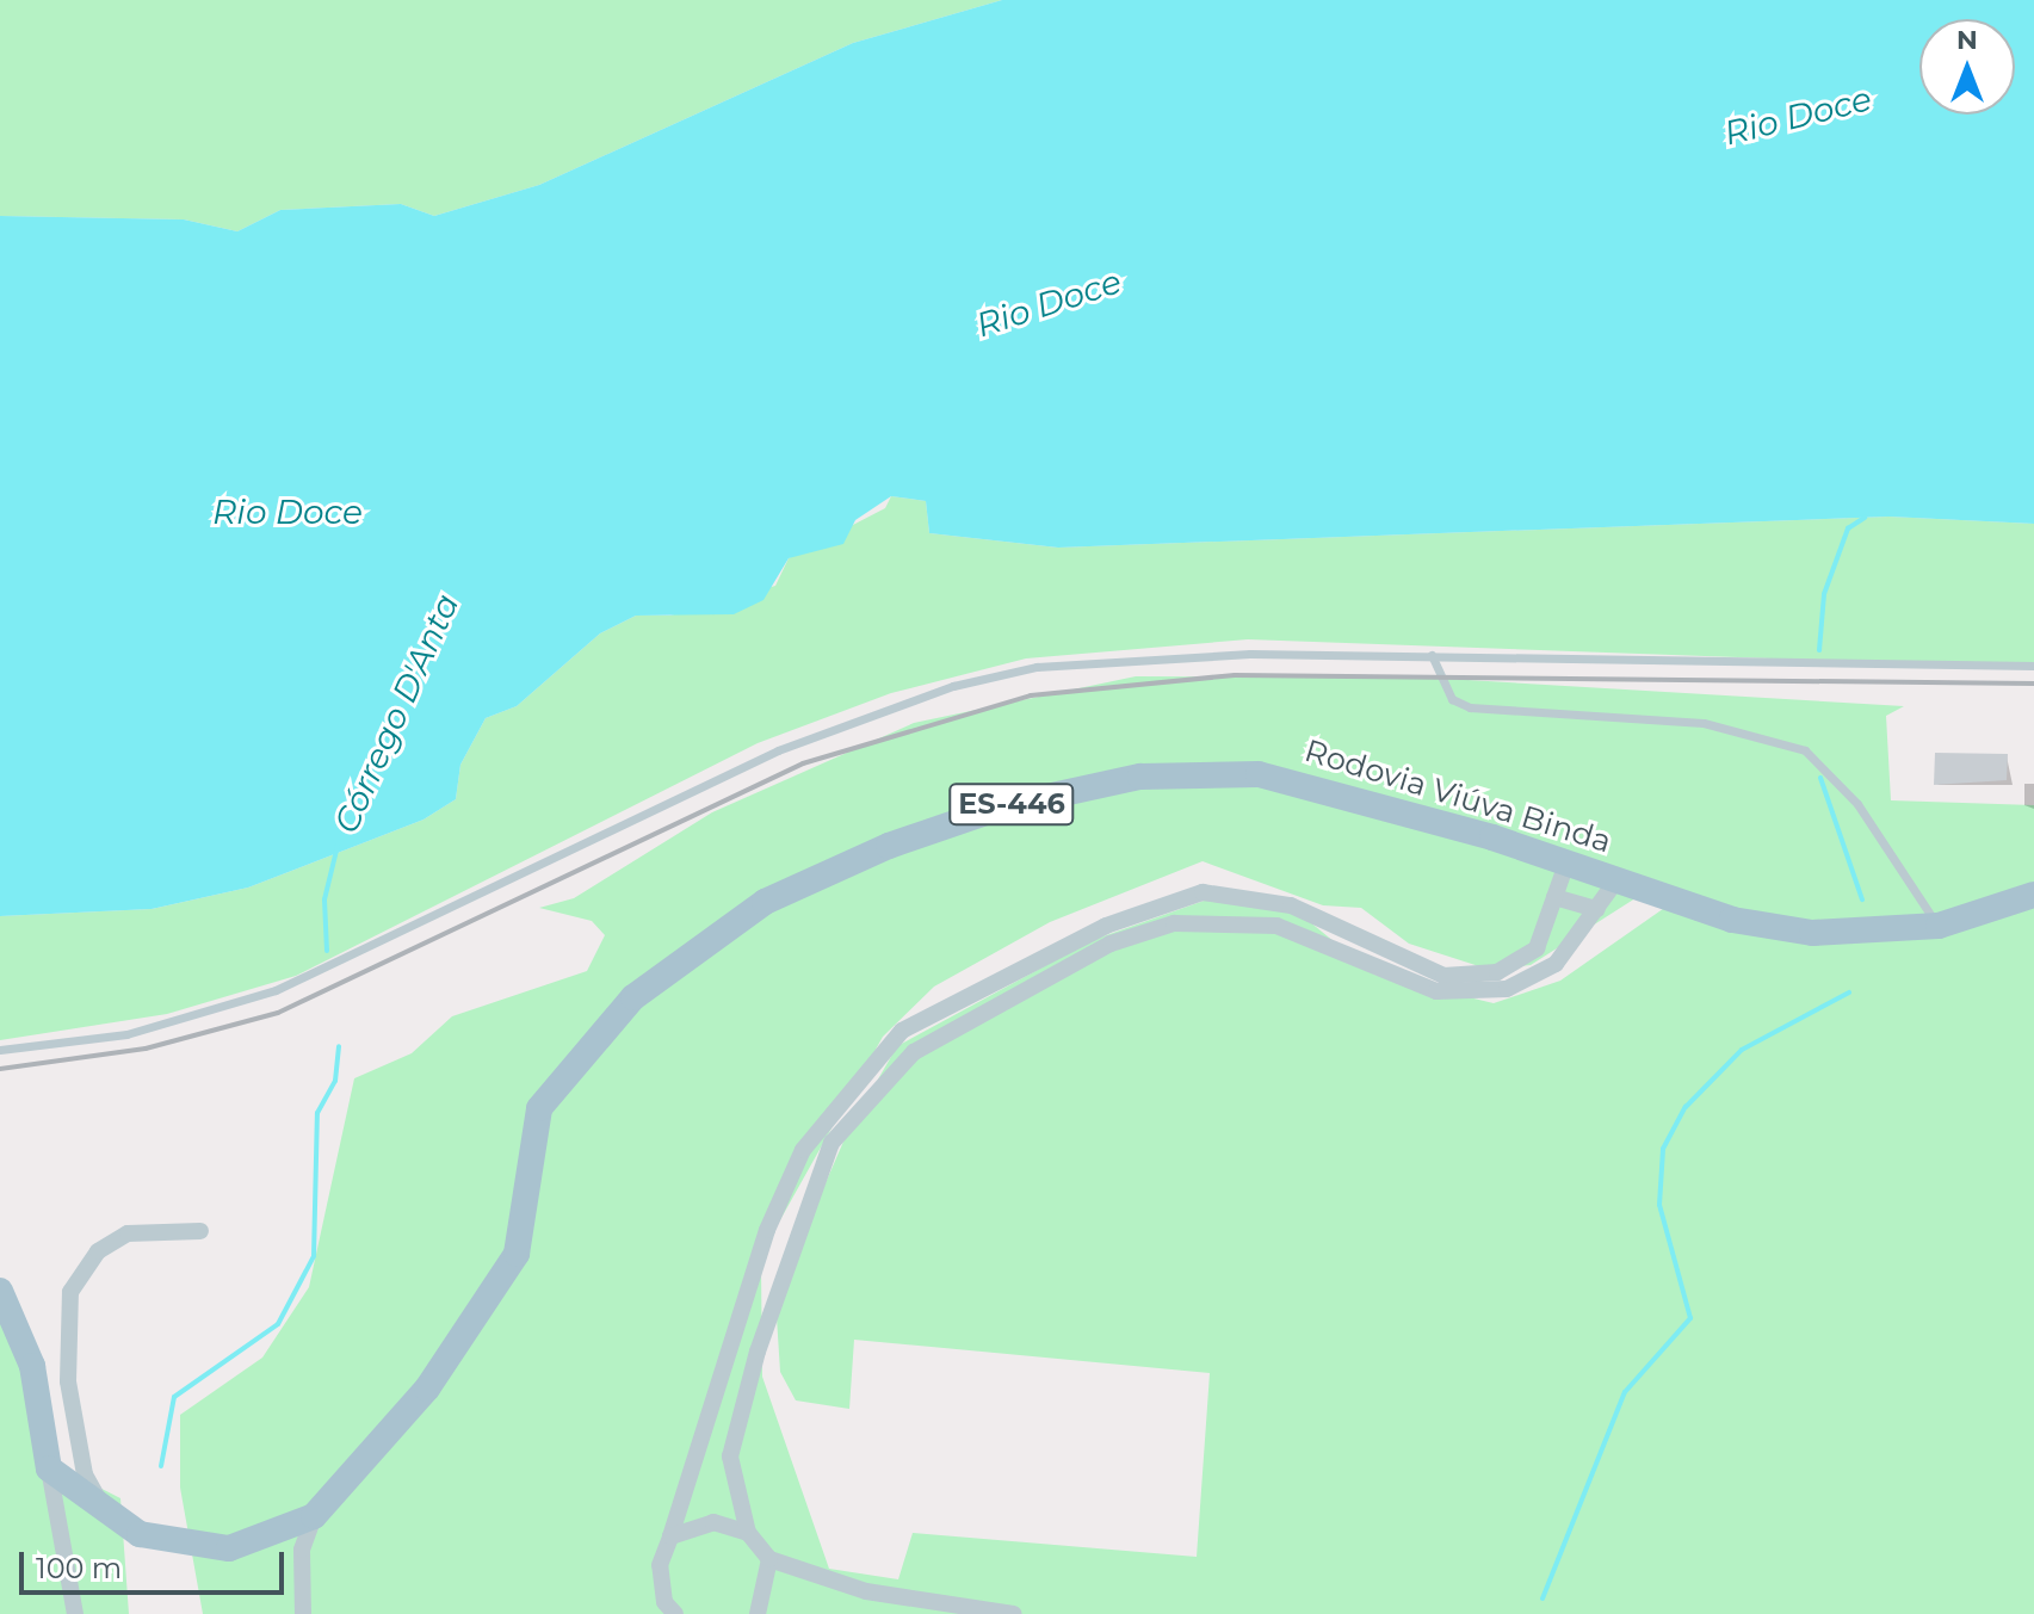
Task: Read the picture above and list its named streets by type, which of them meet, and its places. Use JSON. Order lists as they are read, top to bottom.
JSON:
{
  "streets": {
    "main road": ["Rodovia Viúva Binda", "ES-446"]
  },
  "water": ["Rio Doce", "Córrego D'Anta"],
  "scale_bar": "100 m",
  "north": "top"
}
